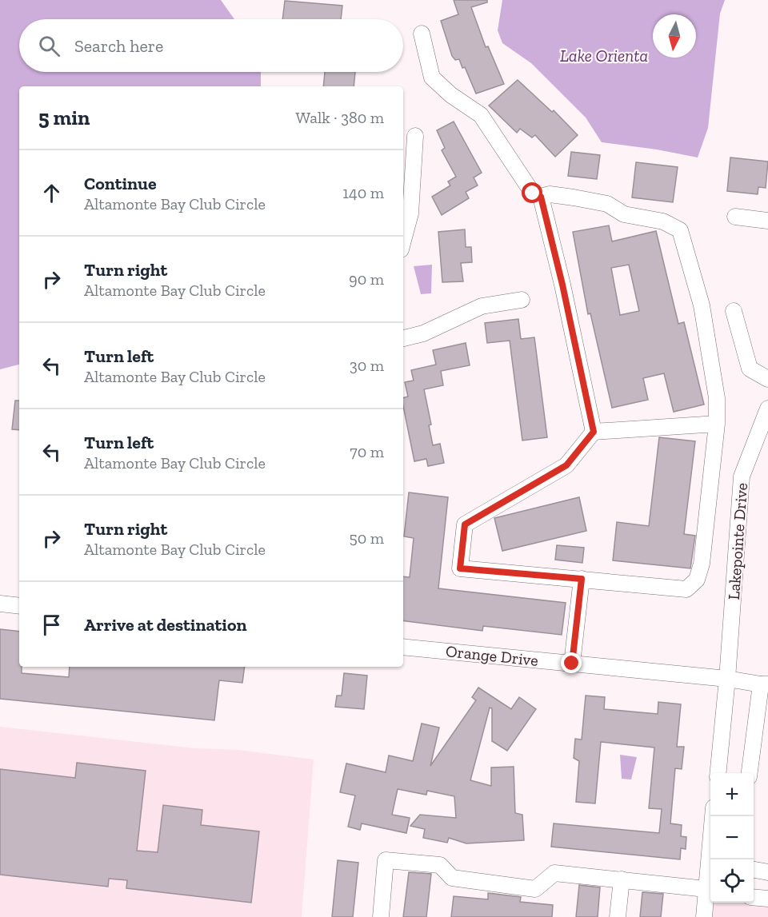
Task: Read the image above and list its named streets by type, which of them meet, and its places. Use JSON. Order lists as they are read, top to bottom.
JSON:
{
  "streets": {
    "street": ["Lakepointe Drive", "Orange Drive"]
  },
  "crossings": [
    ["Lakepointe Drive", "Orange Drive"]
  ],
  "water": ["Lake Orienta"],
  "north": "bottom",
  "page": {
    "search": "Search here",
    "heading": ["5 min", "Walk · 380 m"],
    "list": [
      ["Continue", "Altamonte Bay Club Circle", "140 m"],
      ["Turn right", "Altamonte Bay Club Circle", "90 m"],
      ["Turn left", "Altamonte Bay Club Circle", "30 m"],
      ["Turn left", "Altamonte Bay Club Circle", "70 m"],
      ["Turn right", "Altamonte Bay Club Circle", "50 m"],
      "Arrive at destination"
    ],
    "map_buttons": ["+", "−"]
  }
}
